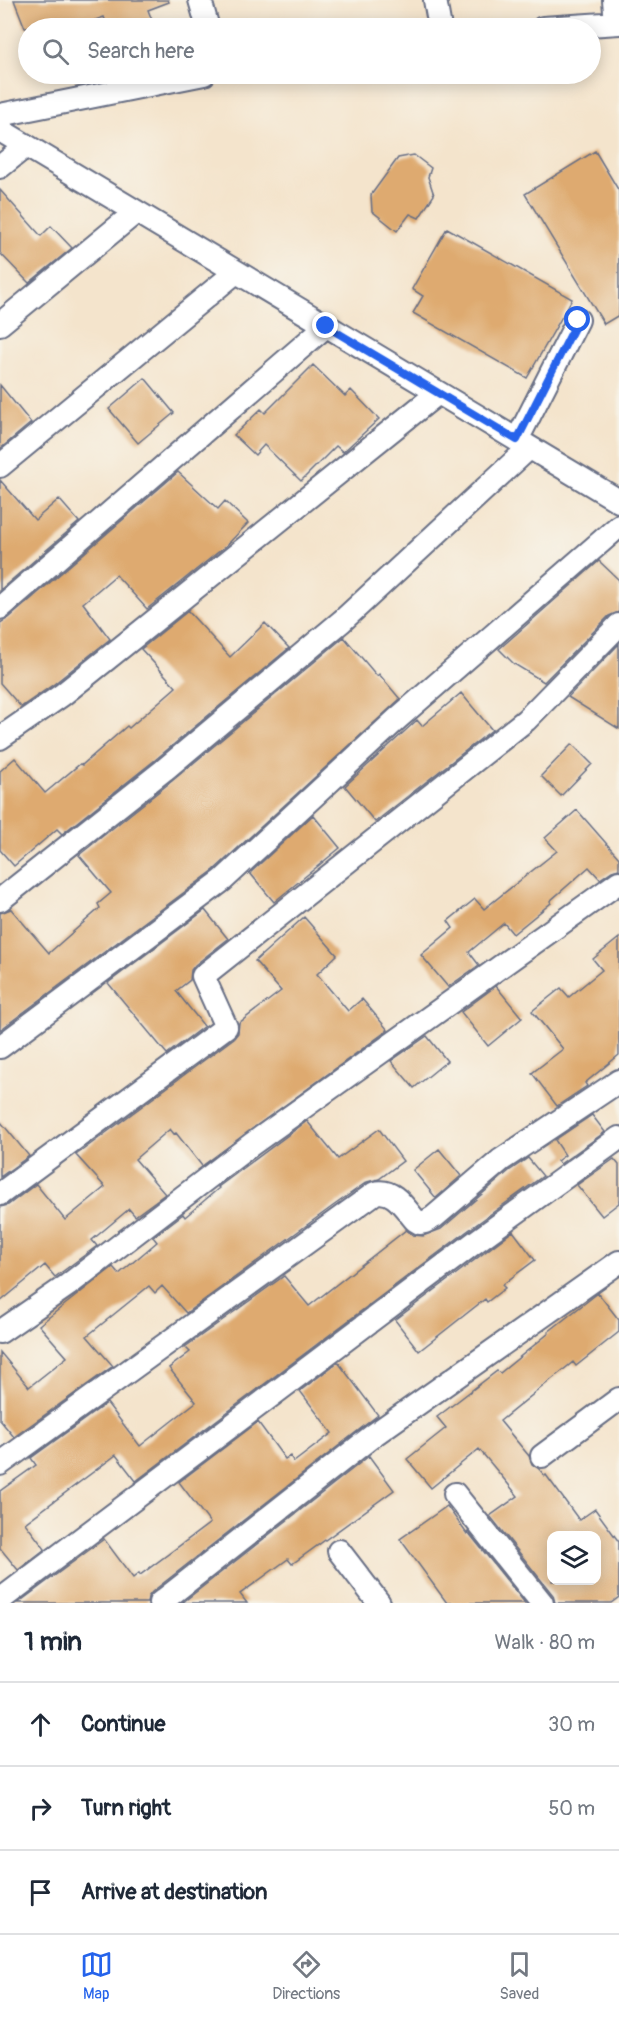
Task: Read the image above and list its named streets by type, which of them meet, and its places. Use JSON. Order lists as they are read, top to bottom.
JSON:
{
  "page": {
    "search": "Search here",
    "heading": ["1 min", "Walk · 80 m"],
    "list": [
      ["Continue", "30 m"],
      ["Turn right", "50 m"],
      "Arrive at destination"
    ],
    "nav": ["Map", "Directions", "Saved"]
  }
}
